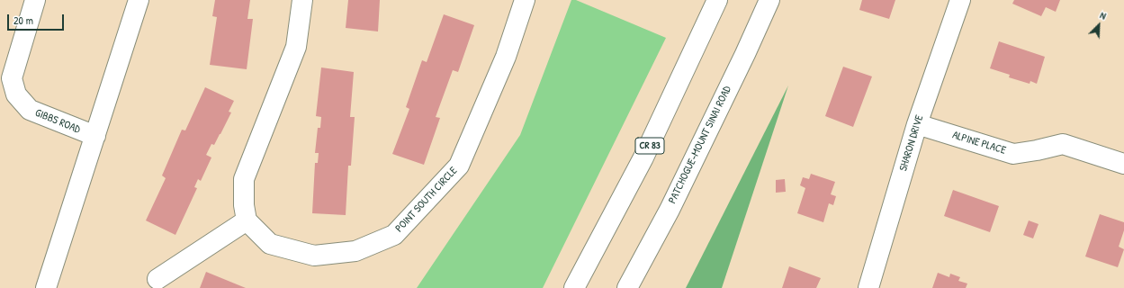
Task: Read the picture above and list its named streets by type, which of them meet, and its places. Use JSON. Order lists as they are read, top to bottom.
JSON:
{
  "streets": {
    "main road": [
      "GIBBS ROAD",
      "SHARON DRIVE",
      "ALPINE PLACE",
      "PATCHOGUE-MOUNT SINAI ROAD",
      "CR 83",
      "POINT SOUTH CIRCLE"
    ]
  },
  "crossings": [
    ["SHARON DRIVE", "ALPINE PLACE"]
  ],
  "scale_bar": "20 m",
  "north": "top right"
}
